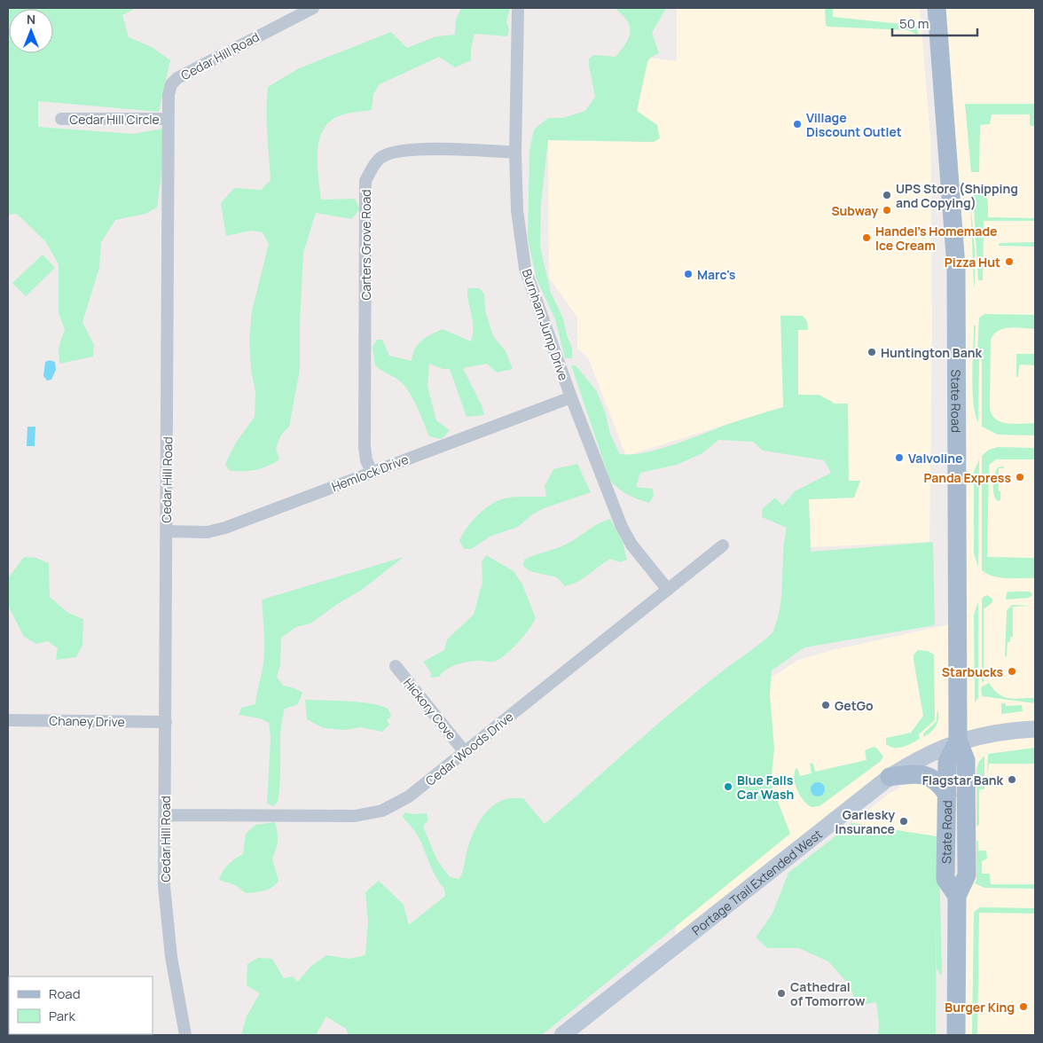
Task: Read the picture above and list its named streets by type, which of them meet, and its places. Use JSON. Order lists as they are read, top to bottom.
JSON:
{
  "streets": {
    "main road": ["State Road", "Portage Trail Extended West"],
    "street": [
      "Cedar Hill Road",
      "Cedar Hill Circle",
      "Carters Grove Road",
      "Burnham Jump Drive",
      "Hemlock Drive",
      "Hickory Cove",
      "Chaney Drive",
      "Cedar Woods Drive"
    ]
  },
  "crossings": [
    ["Cedar Hill Road", "Cedar Hill Circle"],
    ["Cedar Hill Road", "Hemlock Drive"],
    ["Cedar Hill Road", "Chaney Drive"],
    ["Cedar Hill Road", "Cedar Woods Drive"],
    ["Carters Grove Road", "Burnham Jump Drive"],
    ["Carters Grove Road", "Hemlock Drive"],
    ["Burnham Jump Drive", "Hemlock Drive"],
    ["Burnham Jump Drive", "Cedar Woods Drive"],
    ["State Road", "Portage Trail Extended West"],
    ["Hickory Cove", "Cedar Woods Drive"]
  ],
  "places": [
    "Village Discount Outlet",
    "UPS Store (Shipping and Copying)",
    "Subway",
    "Handel's Homemade Ice Cream",
    "Pizza Hut",
    "Marc's",
    "Huntington Bank",
    "Valvoline",
    "Panda Express",
    "Starbucks",
    "GetGo",
    "Flagstar Bank",
    "Blue Falls Car Wash",
    "Garlesky Insurance",
    "Cathedral of Tomorrow",
    "Burger King"
  ],
  "legend": ["Road", "Park"],
  "scale_bar": "50 m",
  "north": "top"
}
